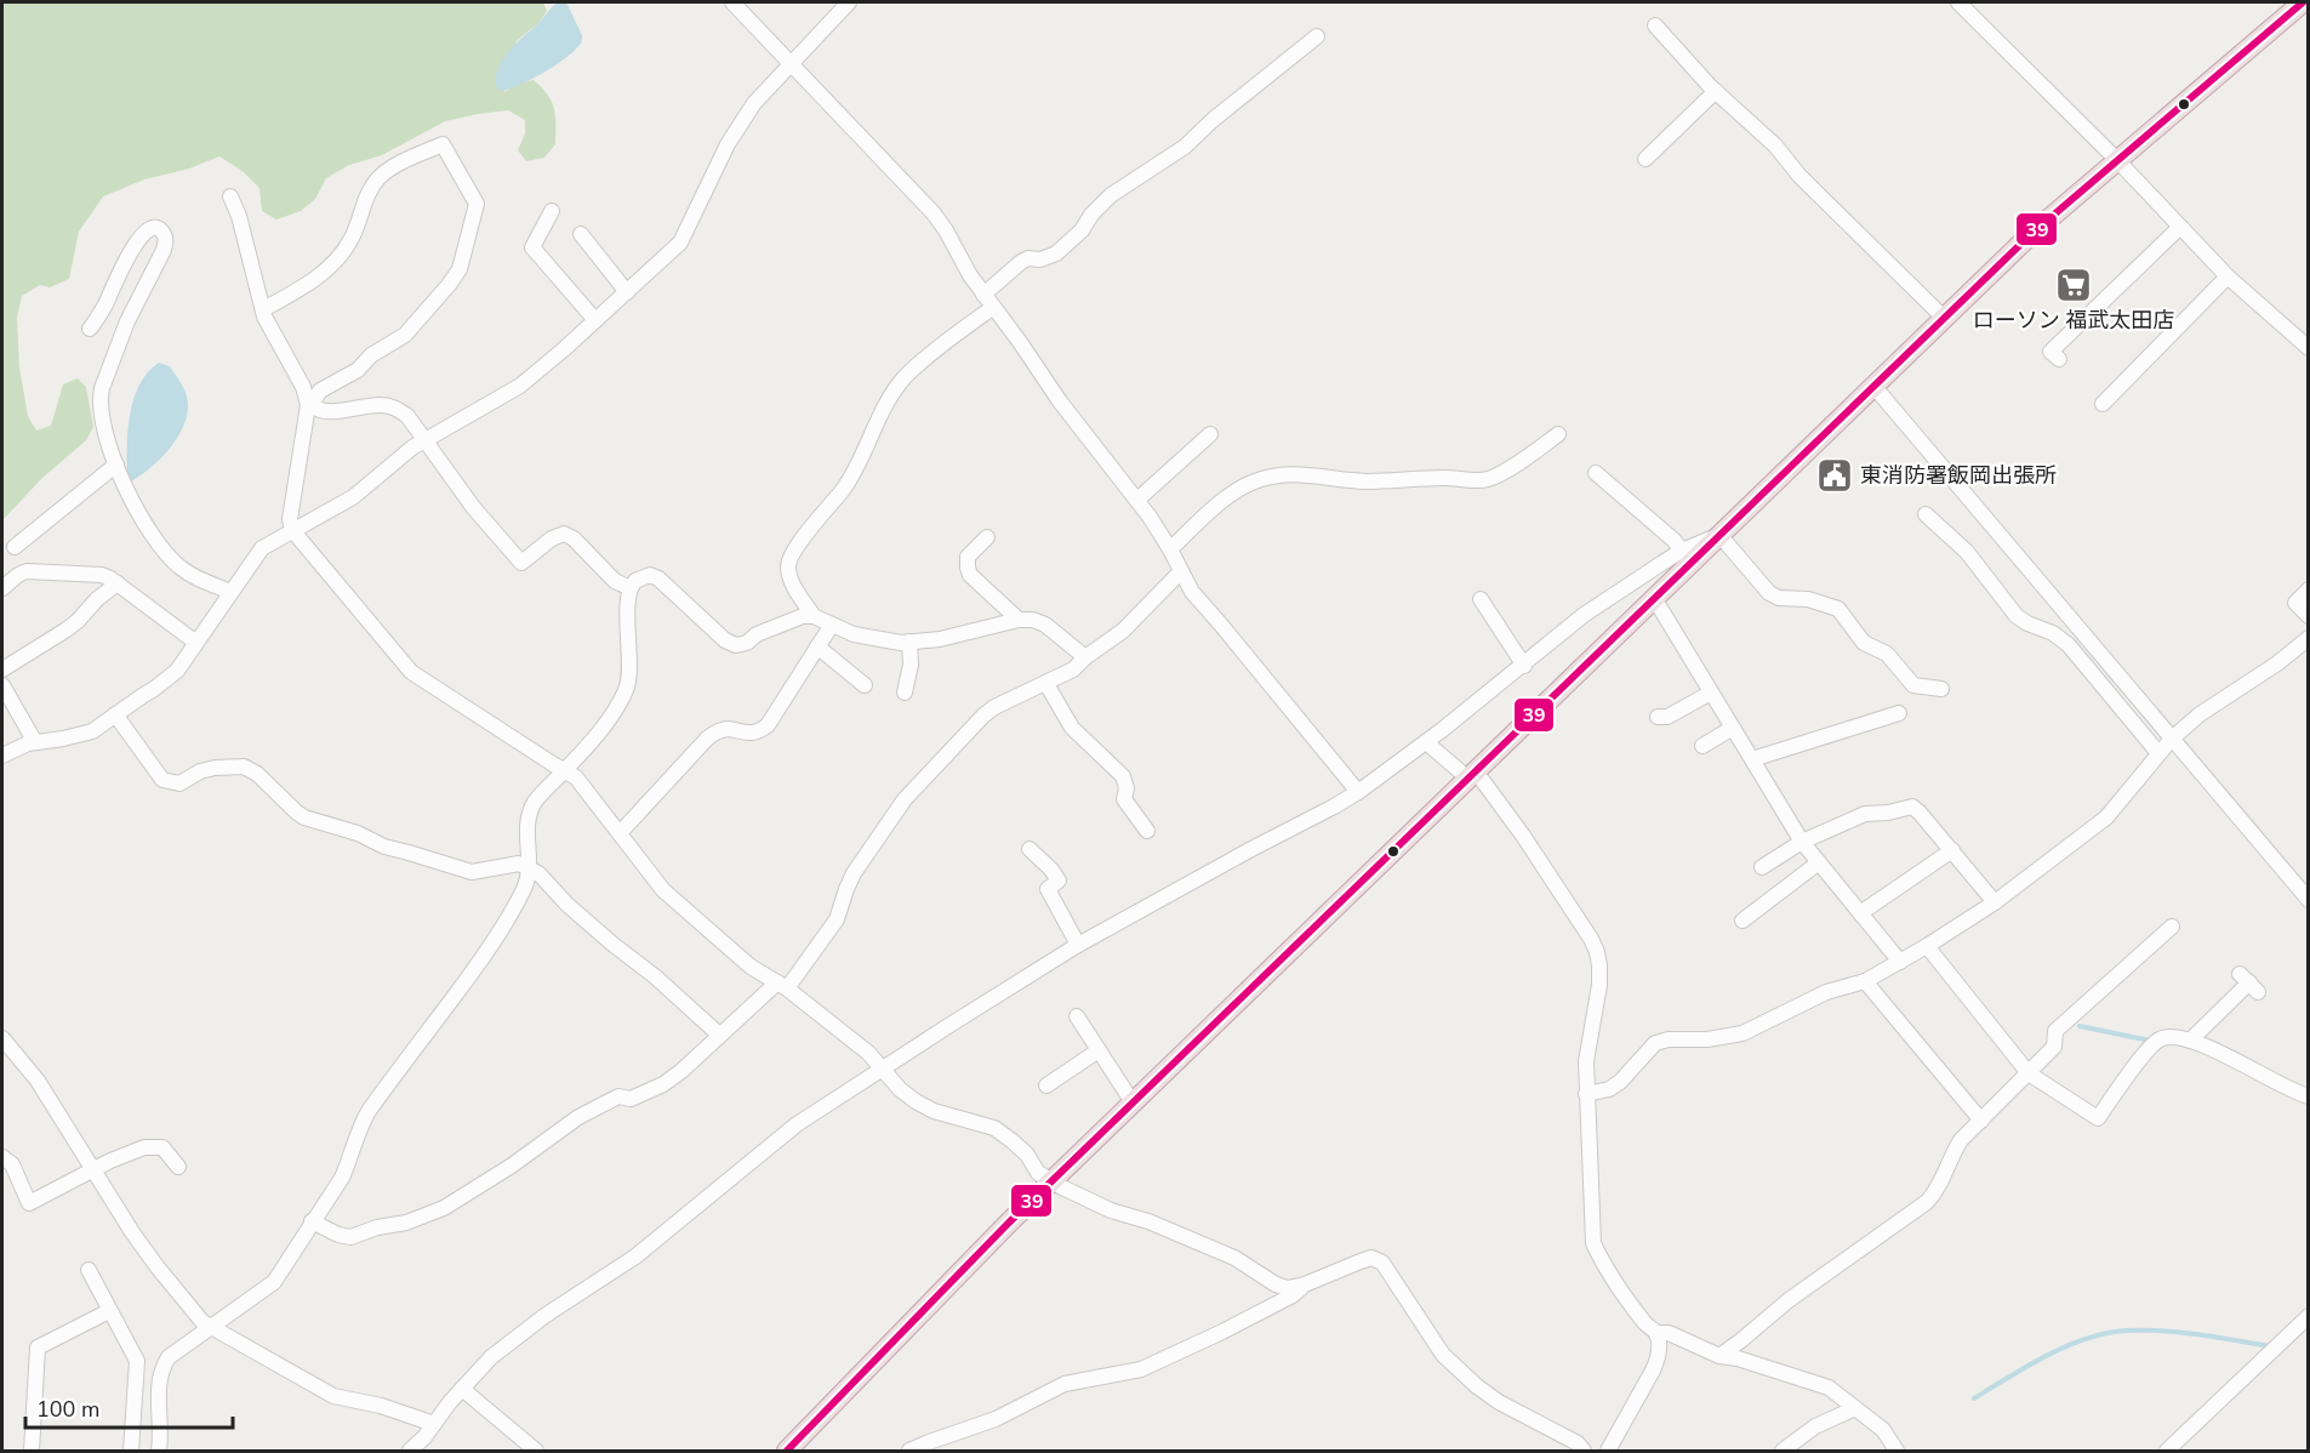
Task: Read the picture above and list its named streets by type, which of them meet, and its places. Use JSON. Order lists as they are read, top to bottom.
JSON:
{
  "places": {
    "supermarket": ["ローソン 福武太田店"],
    "public building": ["東消防署飯岡出張所"]
  },
  "lines": ["transit line 39"],
  "scale_bar": "100 m"
}
